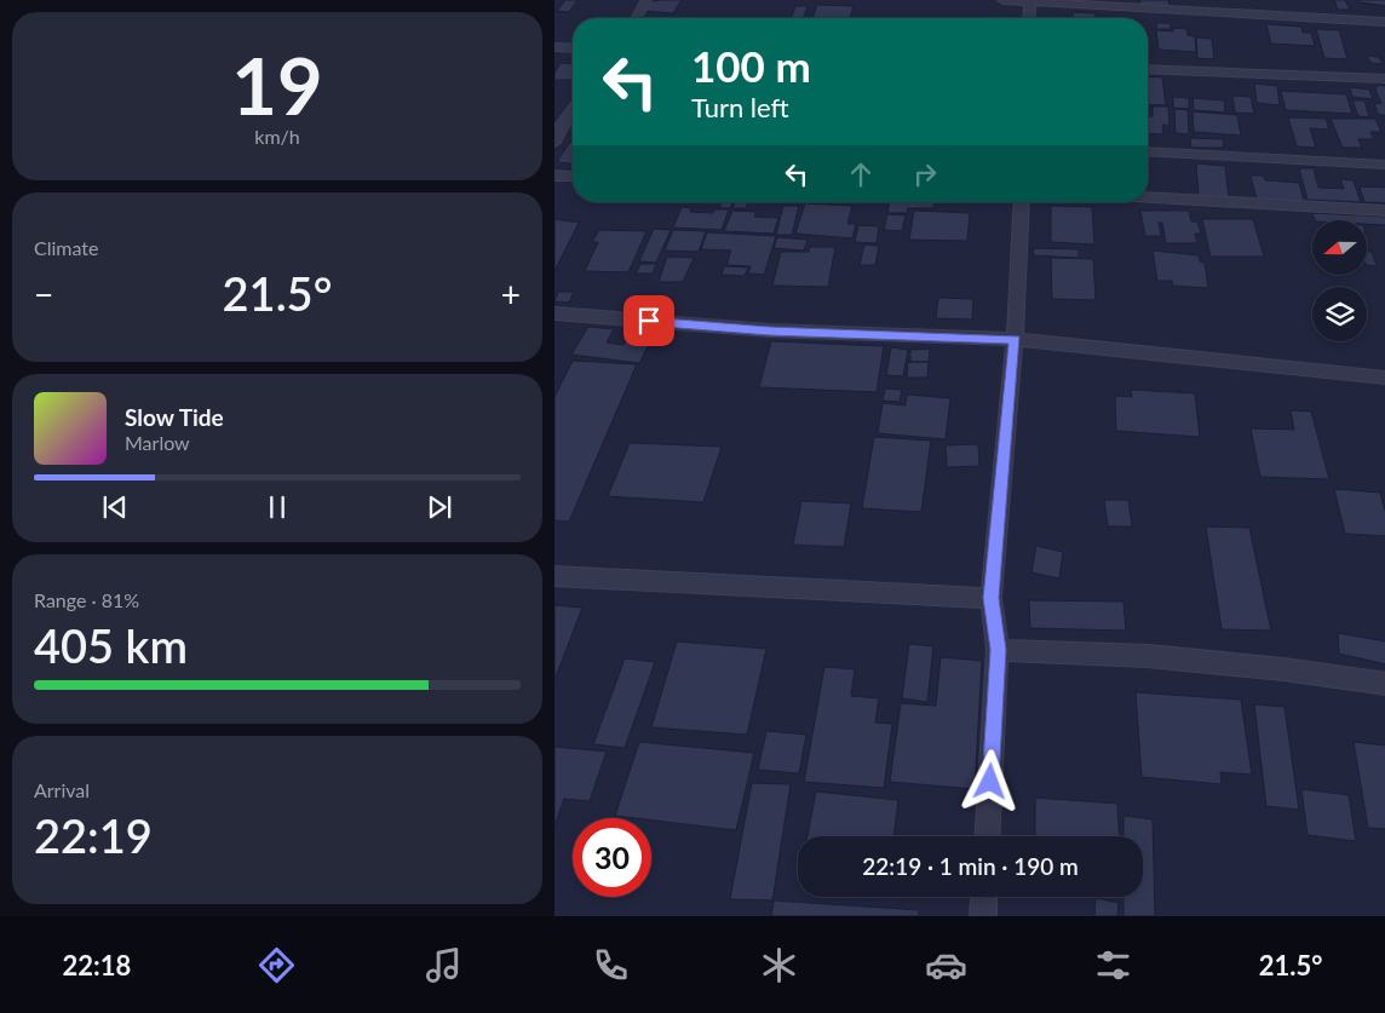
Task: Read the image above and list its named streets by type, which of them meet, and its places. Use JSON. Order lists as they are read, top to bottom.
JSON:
{
  "north": "left",
  "page": {
    "tile": [
      ["19", "km/h"],
      "Climate",
      ["Range · 81%", "405 km"],
      ["Arrival", "22:19"]
    ],
    "turn": ["100 m", "Turn left"],
    "heat": ["−", "21.5°", "+"],
    "song": ["Slow Tide", "Marlow"],
    "limit": "30",
    "trip": "22:19 · 1 min · 190 m",
    "tabs": ["22:18", "21.5°"]
  }
}
